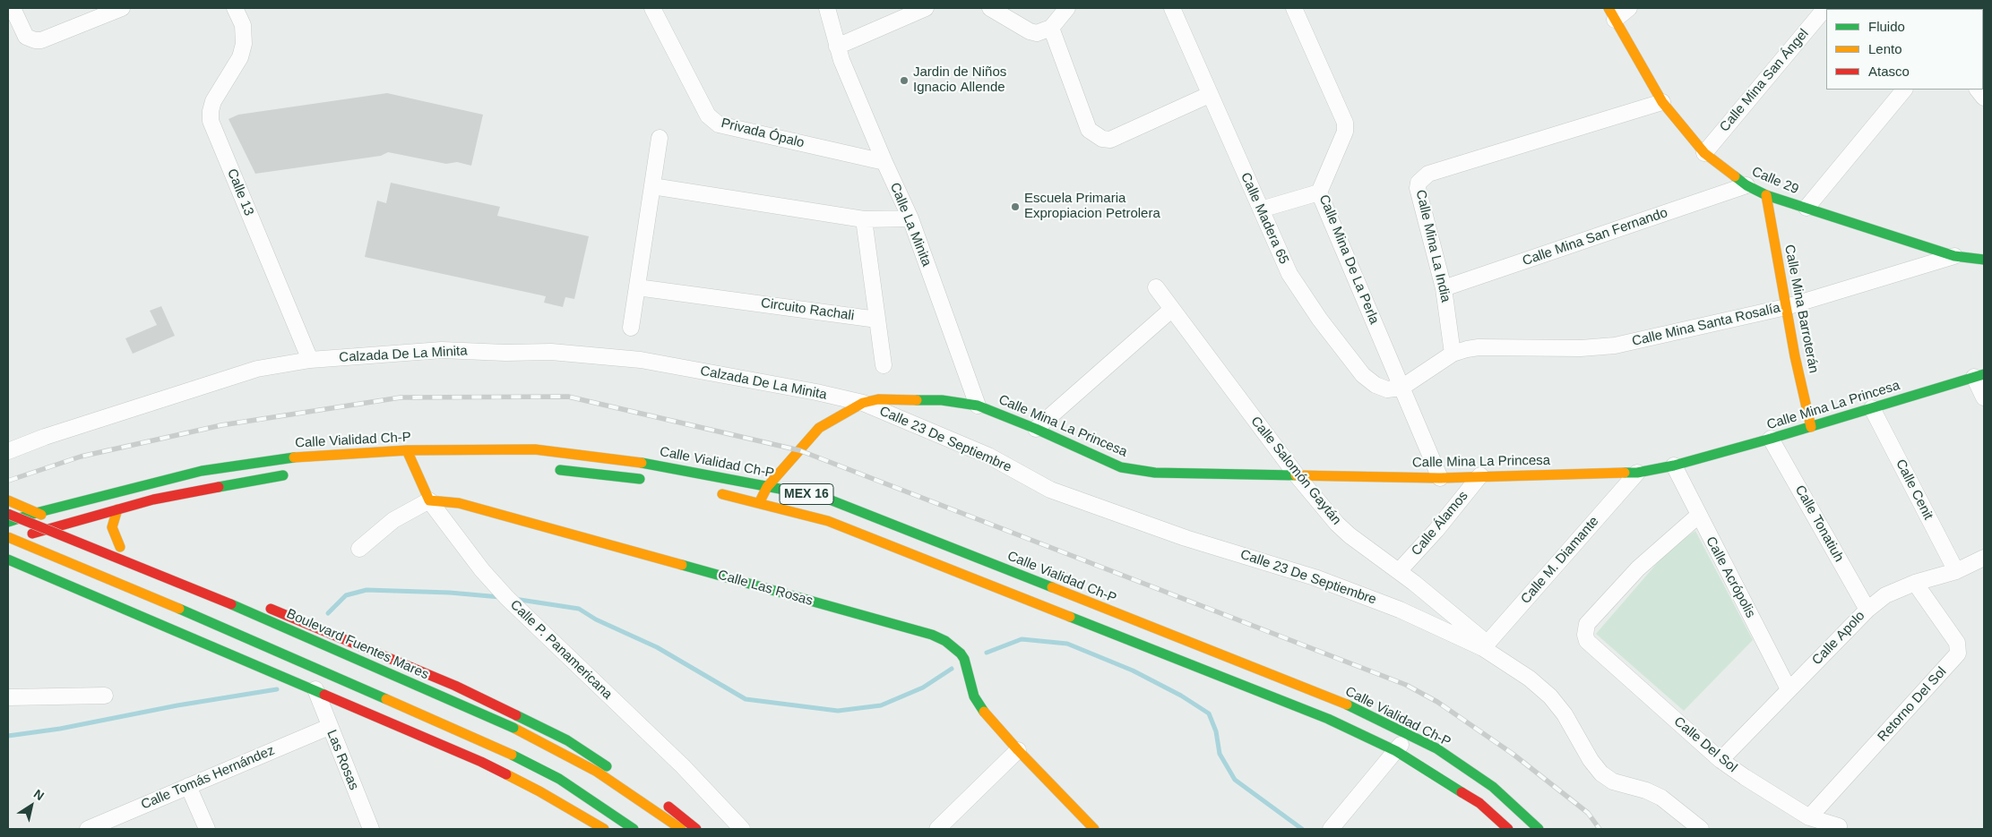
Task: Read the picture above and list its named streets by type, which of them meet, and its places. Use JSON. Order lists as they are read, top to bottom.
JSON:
{
  "streets": {
    "main road": [
      "Calle 29",
      "Calle Mina Barroterán",
      "Calzada De La Minita",
      "Calle Mina La Princesa",
      "Calle Vialidad Ch-P",
      "MEX 16",
      "Calle Las Rosas",
      "Boulevard Fuentes Mares",
      "Calle P. Panamericana"
    ],
    "street": [
      "Calle Mina San Ángel",
      "Privada Ópalo",
      "Calle 13",
      "Calle Madera 65",
      "Calle La Minita",
      "Calle Mina San Fernando",
      "Calle Mina La India",
      "Calle Mina De La Perla",
      "Circuito Rachali",
      "Calle Mina Santa Rosalía",
      "Calle 23 De Septiembre",
      "Calle Salomón Gaytán",
      "Calle Cenit",
      "Calle Álamos",
      "Calle Tonatiuh",
      "Calle M. Diamante",
      "Calle Acrópolis",
      "Calle Apolo",
      "Retorno Del Sol",
      "Calle Del Sol",
      "Las Rosas",
      "Calle Tomás Hernández"
    ]
  },
  "crossings": [
    ["Calle Mina San Ángel", "Calle 29"],
    ["Privada Ópalo", "Calle La Minita"],
    ["Calle 29", "Calle Mina San Fernando"],
    ["Calle 29", "Calle Mina La India"],
    ["Calle 29", "Calle Mina Barroterán"],
    ["Calle 29", "Calle Mina Santa Rosalía"],
    ["Calle 13", "Calzada De La Minita"],
    ["Calle Madera 65", "Calle Mina De La Perla"],
    ["Calle La Minita", "Calzada De La Minita"],
    ["Calle La Minita", "Calle Mina La Princesa"],
    ["Calle Mina San Fernando", "Calle Mina La India"],
    ["Calle Mina La India", "Calle Mina Santa Rosalía"],
    ["Calle Mina Barroterán", "Calle Mina Santa Rosalía"],
    ["Calle Mina Barroterán", "Calle Mina La Princesa"],
    ["Calzada De La Minita", "Calle Mina La Princesa"],
    ["Calzada De La Minita", "Calle 23 De Septiembre"],
    ["Calzada De La Minita", "Calle Vialidad Ch-P"],
    ["Calzada De La Minita", "MEX 16"],
    ["Calle Mina La Princesa", "Calle Salomón Gaytán"],
    ["Calle Mina La Princesa", "Calle Cenit"],
    ["Calle Mina La Princesa", "Calle Álamos"],
    ["Calle Mina La Princesa", "Calle Tonatiuh"],
    ["Calle Mina La Princesa", "Calle M. Diamante"],
    ["Calle Mina La Princesa", "Calle Acrópolis"],
    ["Calle 23 De Septiembre", "Calle Salomón Gaytán"],
    ["Calle 23 De Septiembre", "Calle M. Diamante"],
    ["Calle Vialidad Ch-P", "Calle P. Panamericana"],
    ["Calle Salomón Gaytán", "Calle Álamos"],
    ["Calle Salomón Gaytán", "Calle M. Diamante"],
    ["Calle Cenit", "Calle Apolo"],
    ["Calle Tonatiuh", "Calle Apolo"],
    ["Calle Acrópolis", "Calle Apolo"],
    ["Calle Acrópolis", "Calle Del Sol"],
    ["Calle Las Rosas", "Calle P. Panamericana"],
    ["Calle Apolo", "Retorno Del Sol"],
    ["Calle Apolo", "Calle Del Sol"],
    ["Retorno Del Sol", "Calle Del Sol"],
    ["Las Rosas", "Calle Tomás Hernández"]
  ],
  "places": ["Jardin de Niños Ignacio Allende", "Escuela Primaria Expropiacion Petrolera"],
  "legend": ["Fluido", "Lento", "Atasco"],
  "north": "top right"
}
